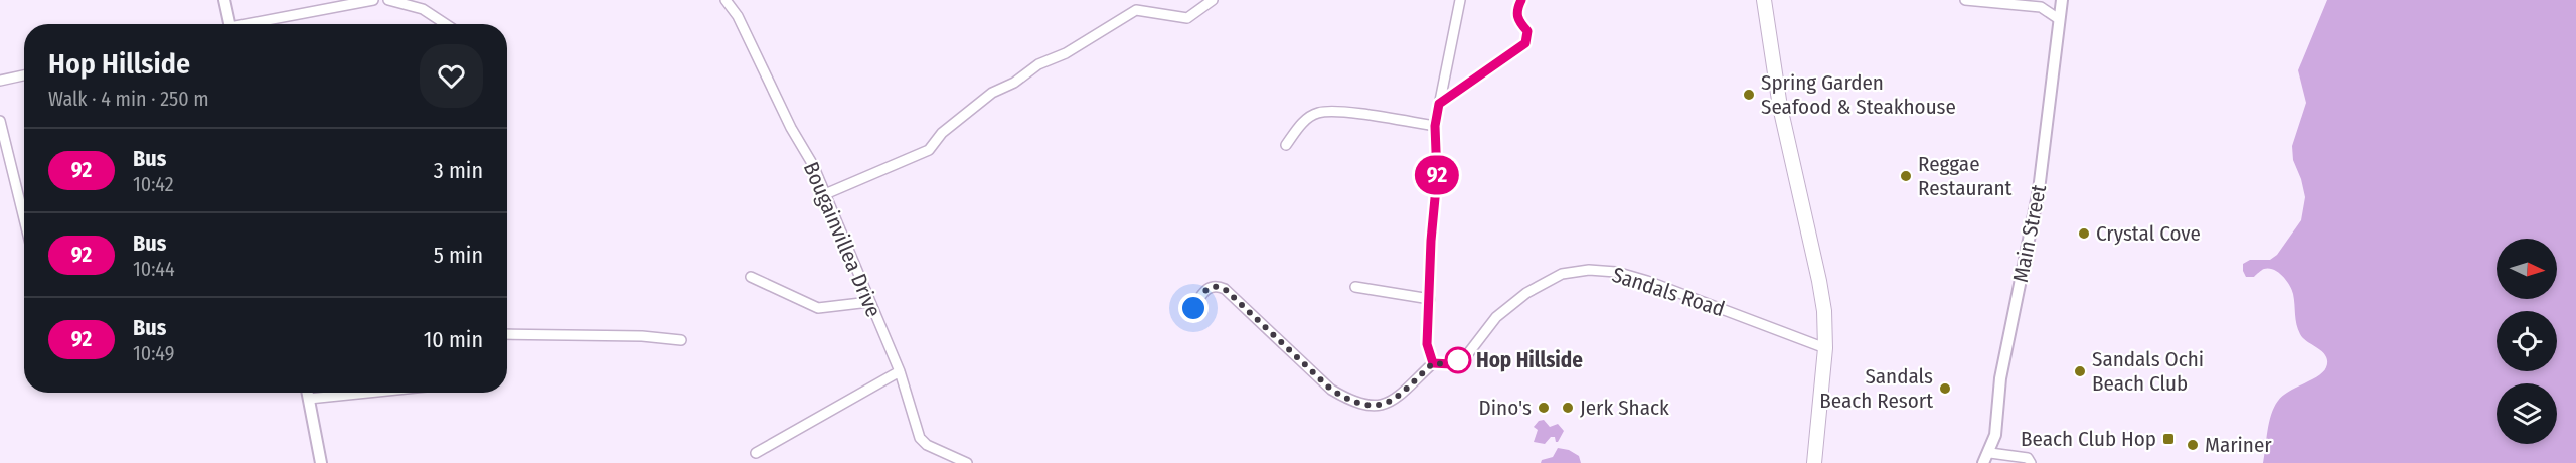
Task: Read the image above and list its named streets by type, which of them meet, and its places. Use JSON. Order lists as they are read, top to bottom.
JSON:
{
  "streets": {
    "street": ["Main Street", "Bougainvillea Drive", "Sandals Road"]
  },
  "places": {
    "other": [
      "Spring Garden Seafood & Steakhouse",
      "Reggae Restaurant",
      "Crystal Cove",
      "Hop Hillside",
      "Sandals Ochi Beach Club",
      "Sandals Beach Resort",
      "Dino's",
      "Jerk Shack",
      "Mariner"
    ],
    "transit": ["Beach Club Hop"]
  },
  "lines": ["bus line 92"],
  "north": "right",
  "page": {
    "on_map": "92",
    "heading": ["Hop Hillside", "Walk · 4 min · 250 m"],
    "list": [
      {
        "mark": "92",
        "name": "Bus",
        "note": "10:42",
        "value": "3 min"
      },
      {
        "mark": "92",
        "name": "Bus",
        "note": "10:44",
        "value": "5 min"
      },
      {
        "mark": "92",
        "name": "Bus",
        "note": "10:49",
        "value": "10 min"
      }
    ]
  }
}
